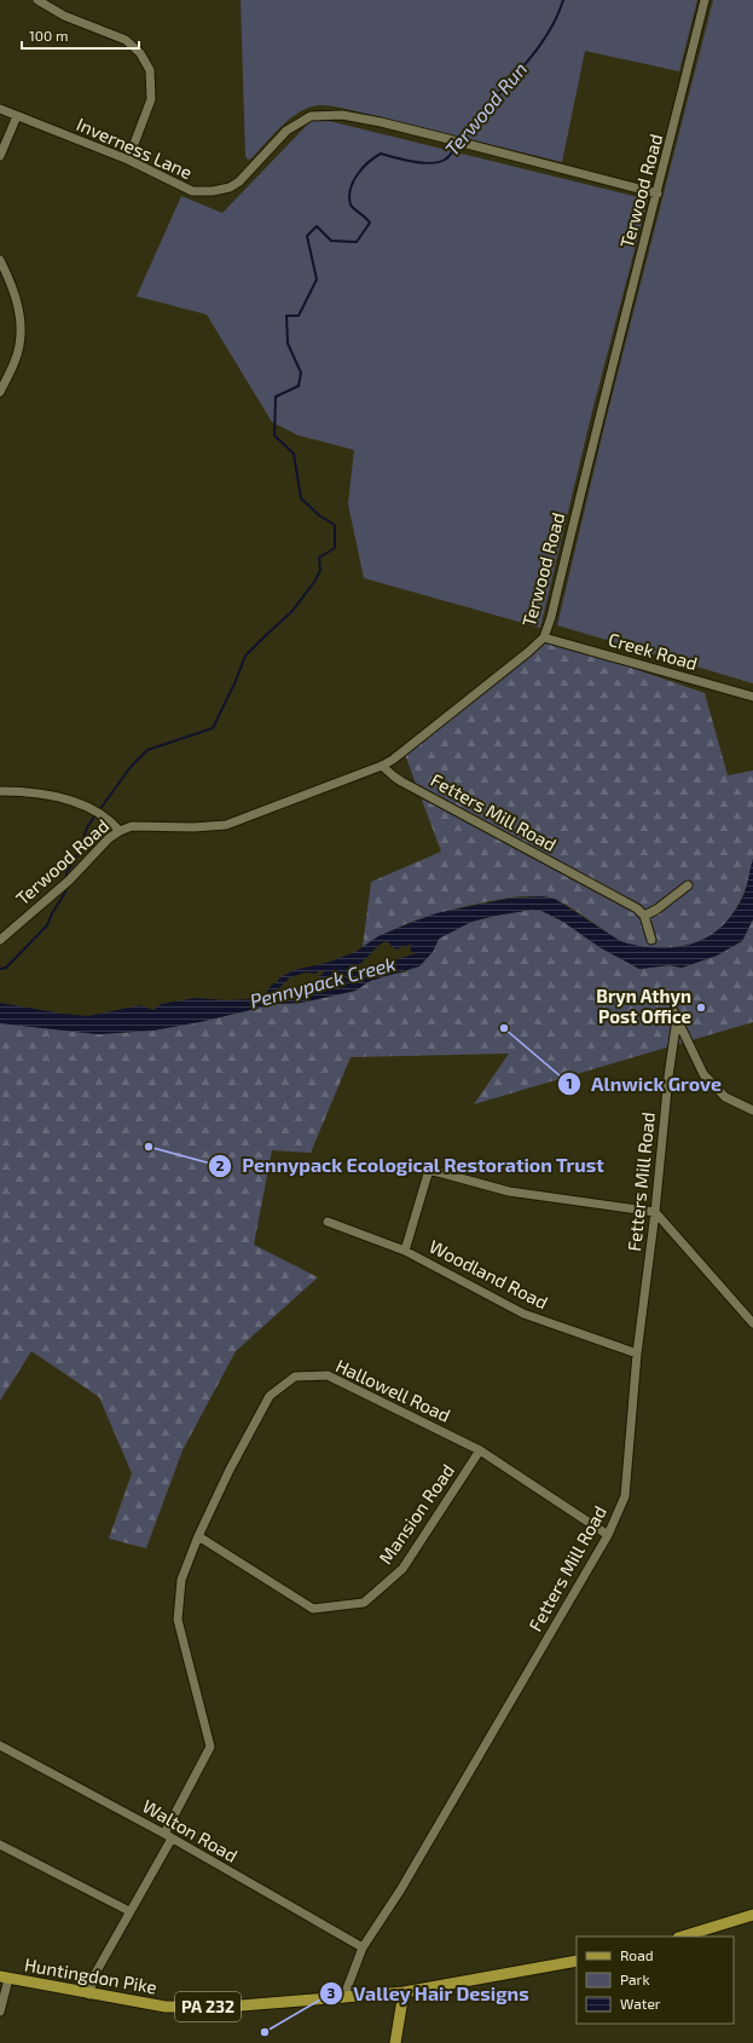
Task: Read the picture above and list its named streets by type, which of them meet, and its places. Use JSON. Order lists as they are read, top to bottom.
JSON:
{
  "streets": {
    "main road": ["Huntingdon Pike", "PA 232"],
    "street": [
      "Inverness Lane",
      "Terwood Road",
      "Creek Road",
      "Fetters Mill Road",
      "Woodland Road",
      "Hallowell Road",
      "Mansion Road",
      "Walton Road"
    ]
  },
  "crossings": [
    ["Inverness Lane", "Terwood Road"],
    ["Terwood Road", "Creek Road"],
    ["Terwood Road", "Fetters Mill Road"],
    ["Fetters Mill Road", "Woodland Road"],
    ["Fetters Mill Road", "Hallowell Road"],
    ["Fetters Mill Road", "Walton Road"],
    ["Fetters Mill Road", "Huntingdon Pike"],
    ["Hallowell Road", "Mansion Road"],
    ["Hallowell Road", "Walton Road"],
    ["Hallowell Road", "Huntingdon Pike"]
  ],
  "water": ["Terwood Run", "Pennypack Creek"],
  "places": [
    "Bryn Athyn Post Office",
    "Alnwick Grove",
    "Pennypack Ecological Restoration Trust",
    "Valley Hair Designs"
  ],
  "legend": ["Road", "Park", "Water"],
  "scale_bar": "100 m"
}
